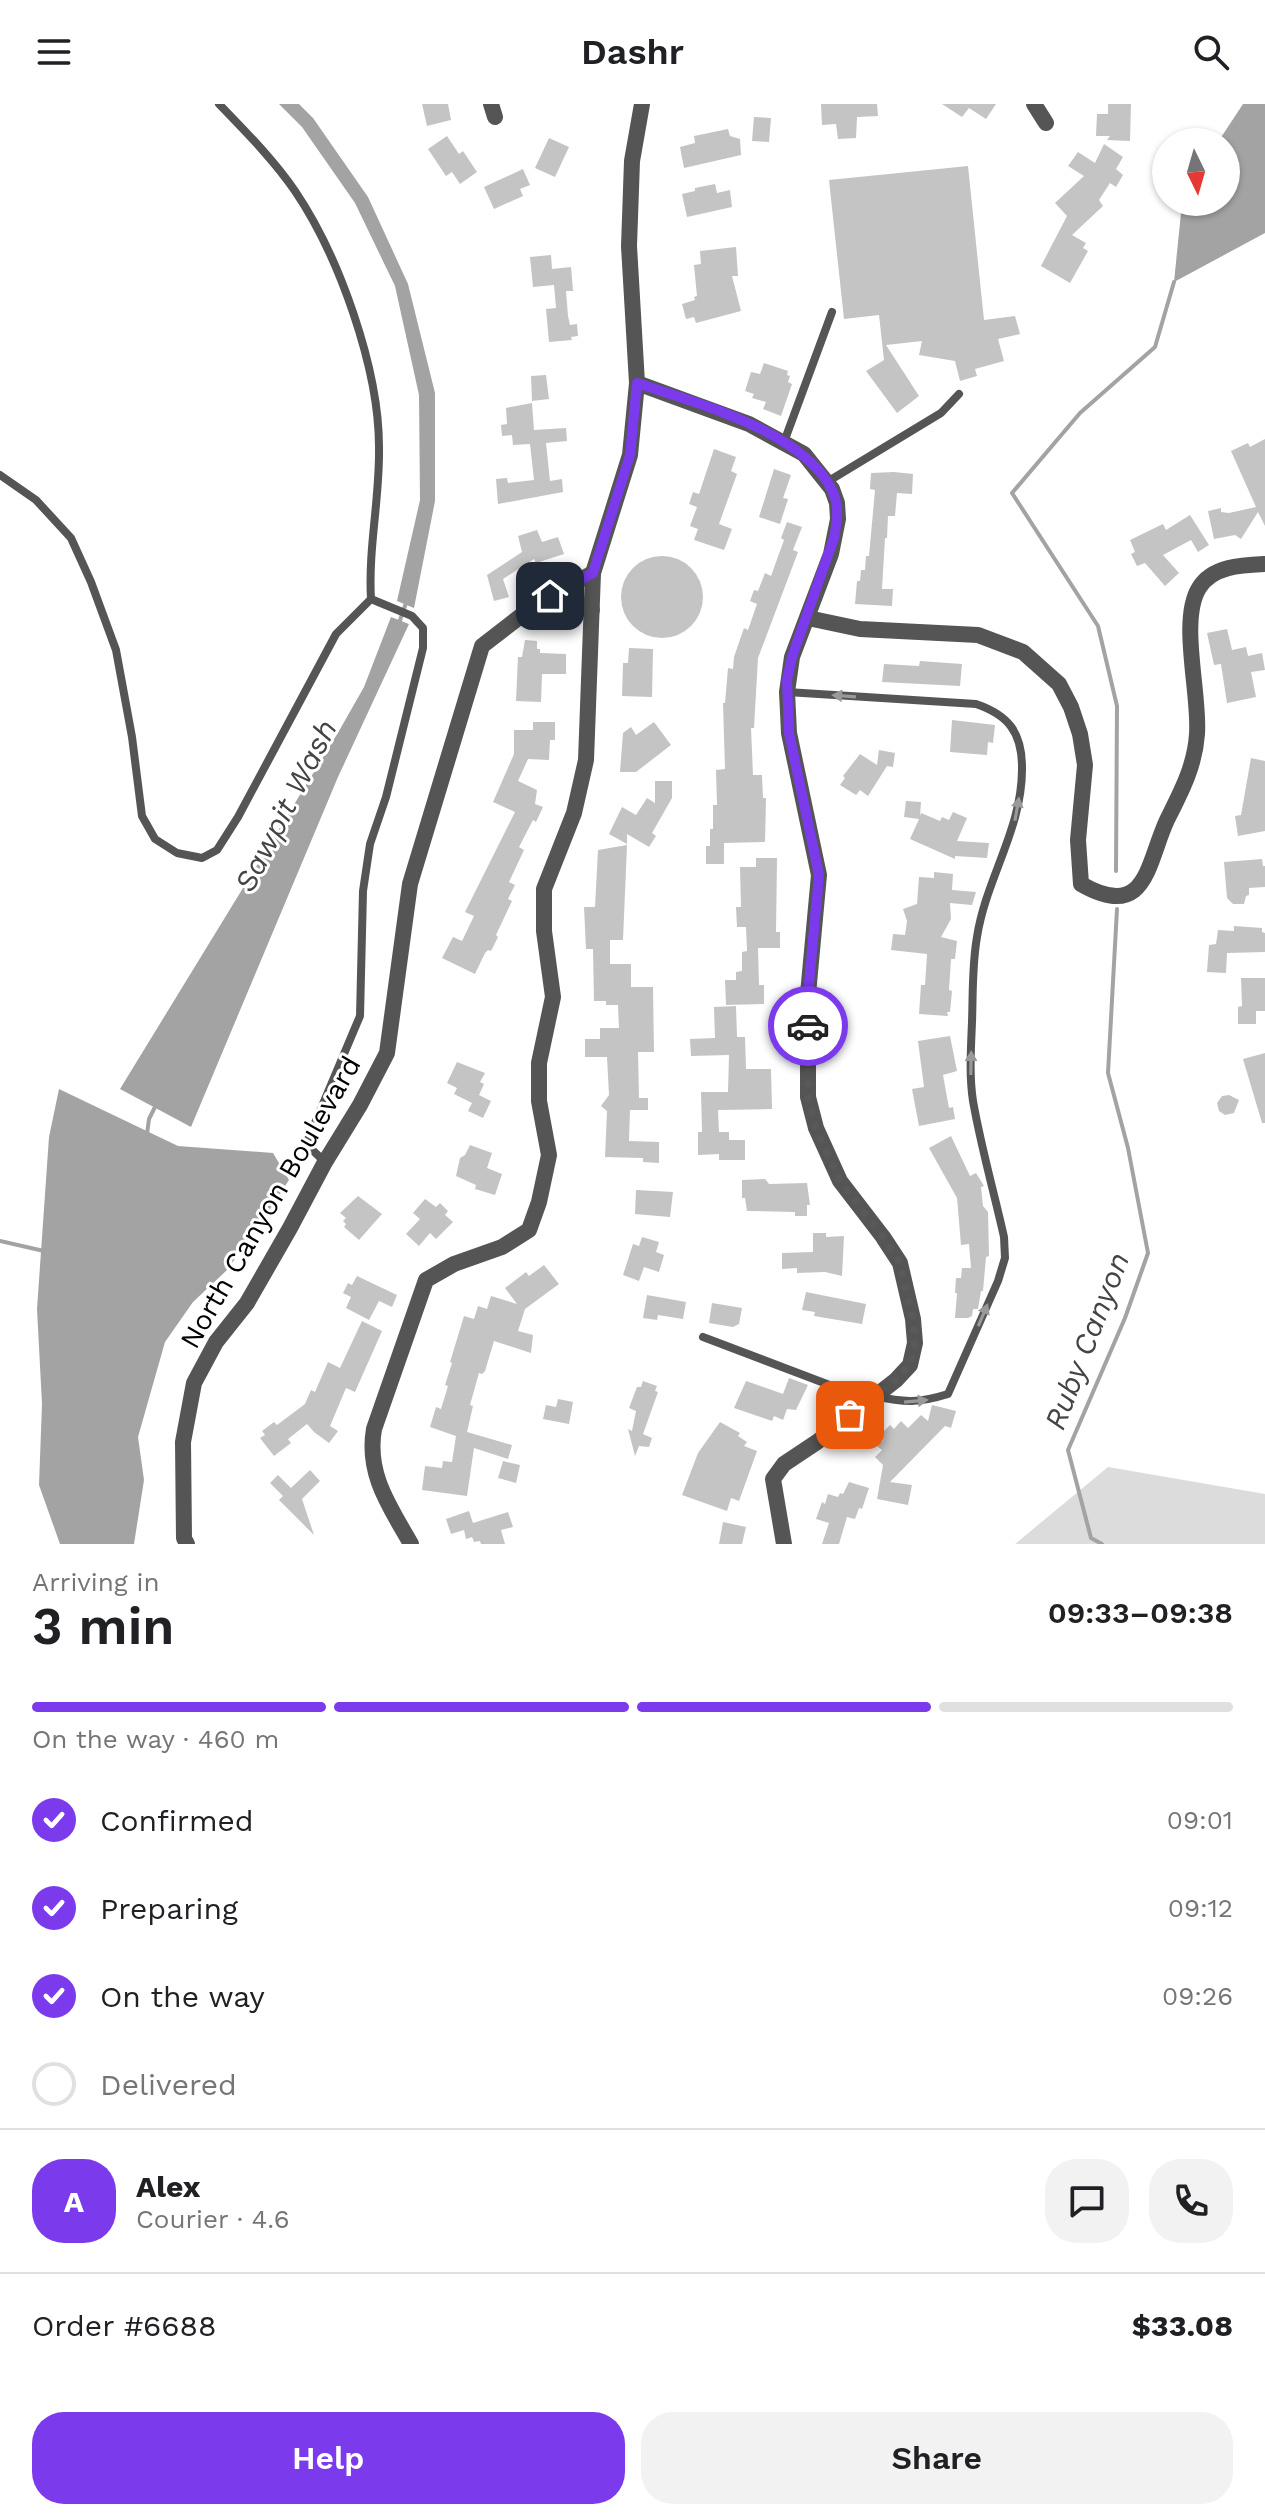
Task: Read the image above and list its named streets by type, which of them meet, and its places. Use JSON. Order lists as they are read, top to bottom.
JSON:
{
  "streets": {
    "street": ["North Canyon Boulevard"]
  },
  "water": ["Sawpit Wash", "Ruby Canyon"],
  "north": "bottom",
  "page": {
    "header": "Dashr",
    "heading": ["3 min", "Arriving in", "09:33–09:38"],
    "panel": [
      "Alex",
      "Courier · 4.6",
      "Order #6688",
      "$33.08"
    ],
    "bar": "On the way · 460 m",
    "list": [
      ["Confirmed", "09:01"],
      ["Preparing", "09:12"],
      ["On the way", "09:26"],
      "Delivered"
    ],
    "round": "A",
    "buttons": ["Help", "Share"]
  }
}
